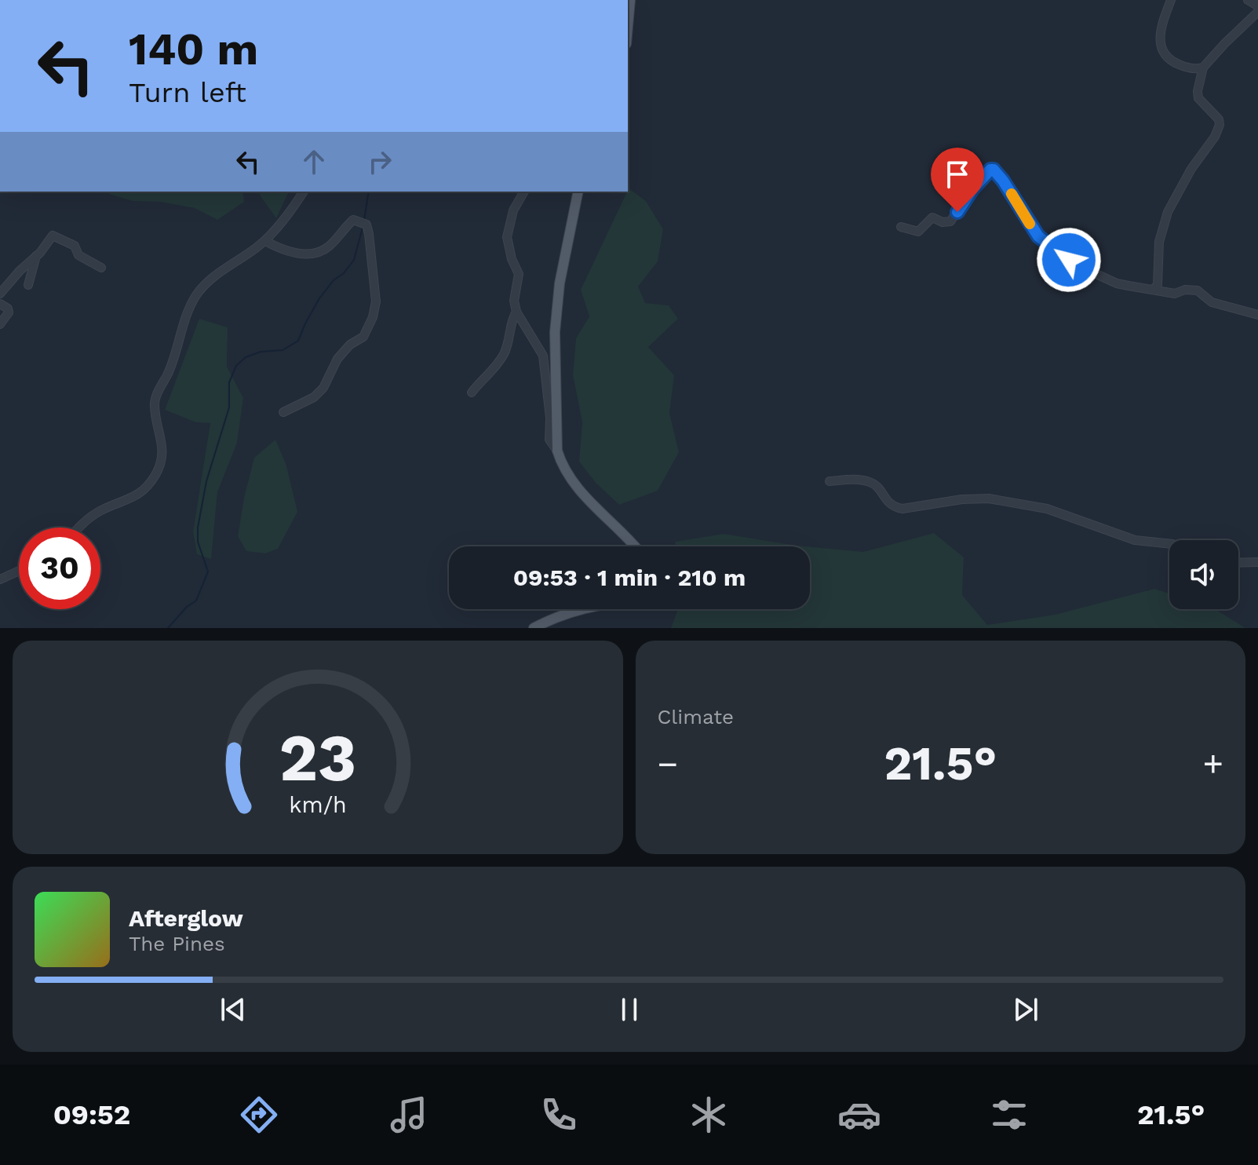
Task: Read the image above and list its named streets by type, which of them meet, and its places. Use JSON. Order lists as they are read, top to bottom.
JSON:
{
  "page": {
    "turn": ["140 m", "Turn left"],
    "limit": "30",
    "trip": "09:53 · 1 min · 210 m",
    "tile": "Climate",
    "heat": ["−", "21.5°", "+"],
    "song": ["Afterglow", "The Pines"],
    "tabs": ["09:52", "21.5°"],
    "gauge": ["23", "km/h"]
  }
}
